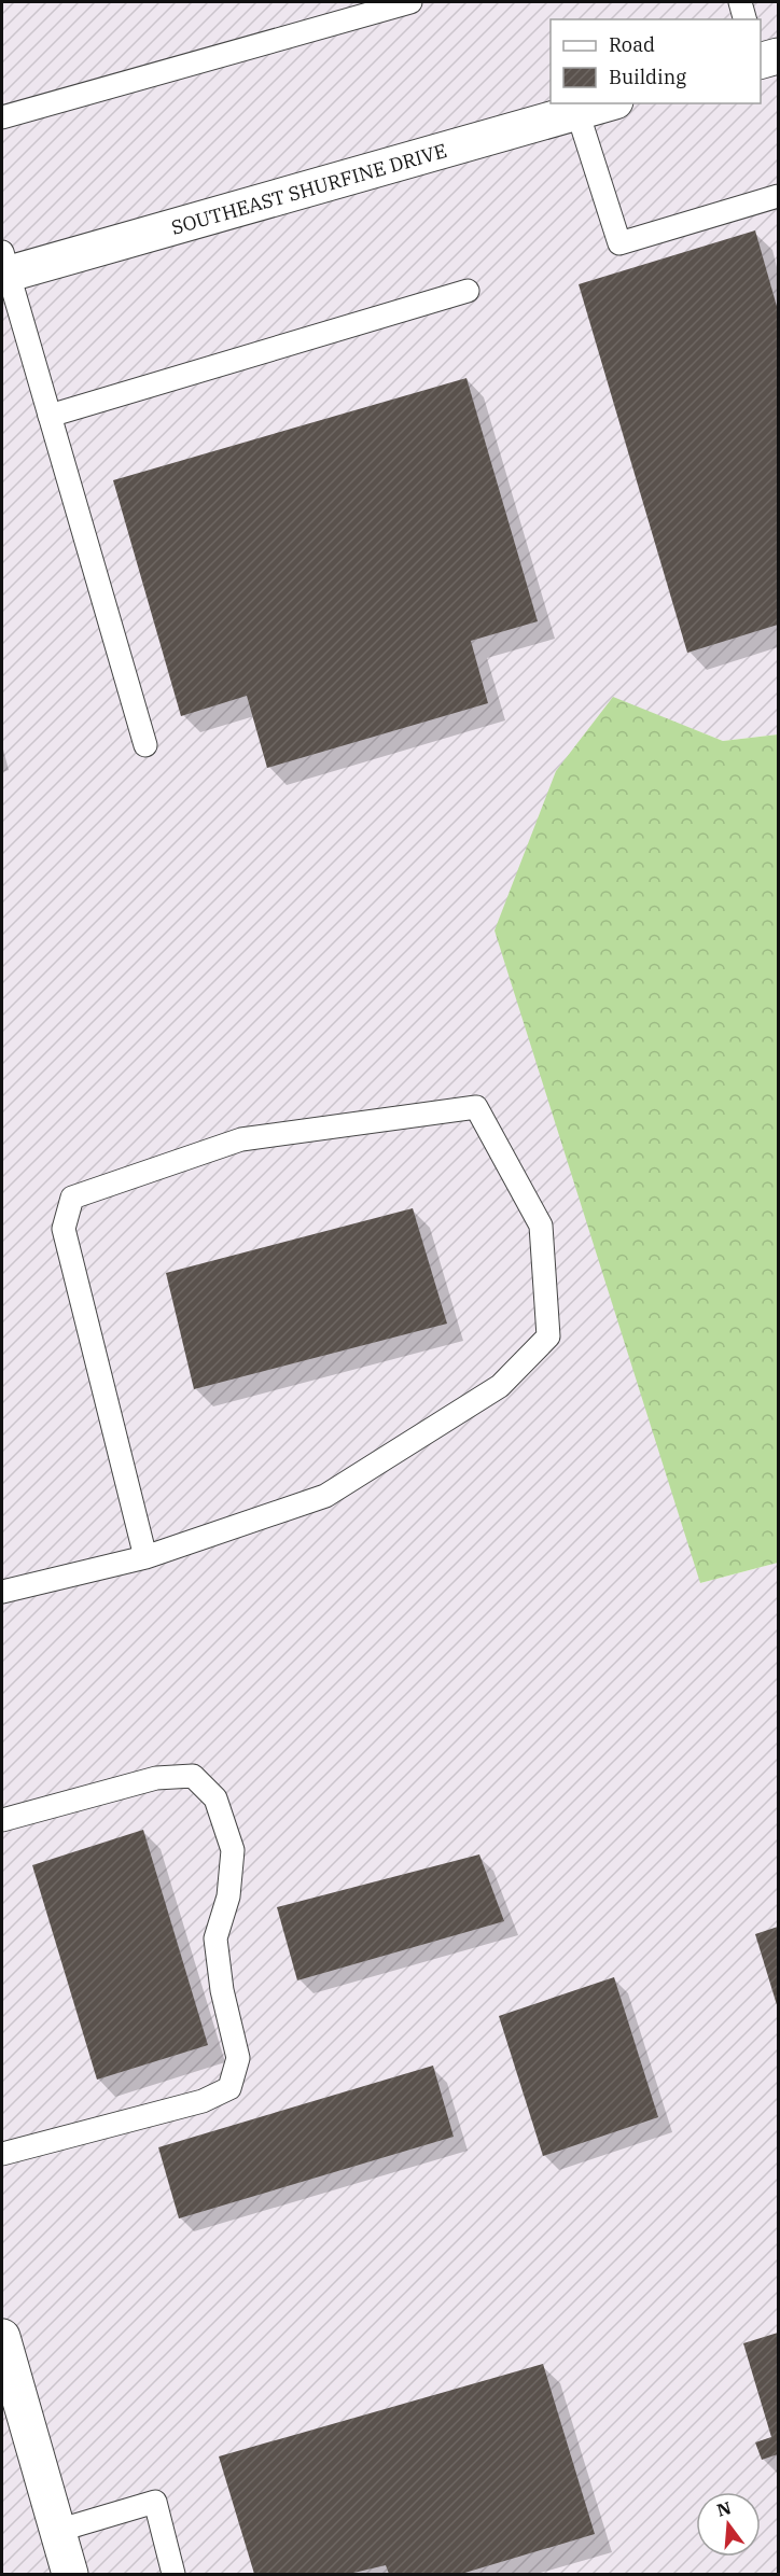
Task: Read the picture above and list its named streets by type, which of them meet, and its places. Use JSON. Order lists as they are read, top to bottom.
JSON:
{
  "streets": {
    "street": ["SOUTHEAST SHURFINE DRIVE"]
  },
  "legend": ["Road", "Building"],
  "north": "top"
}
